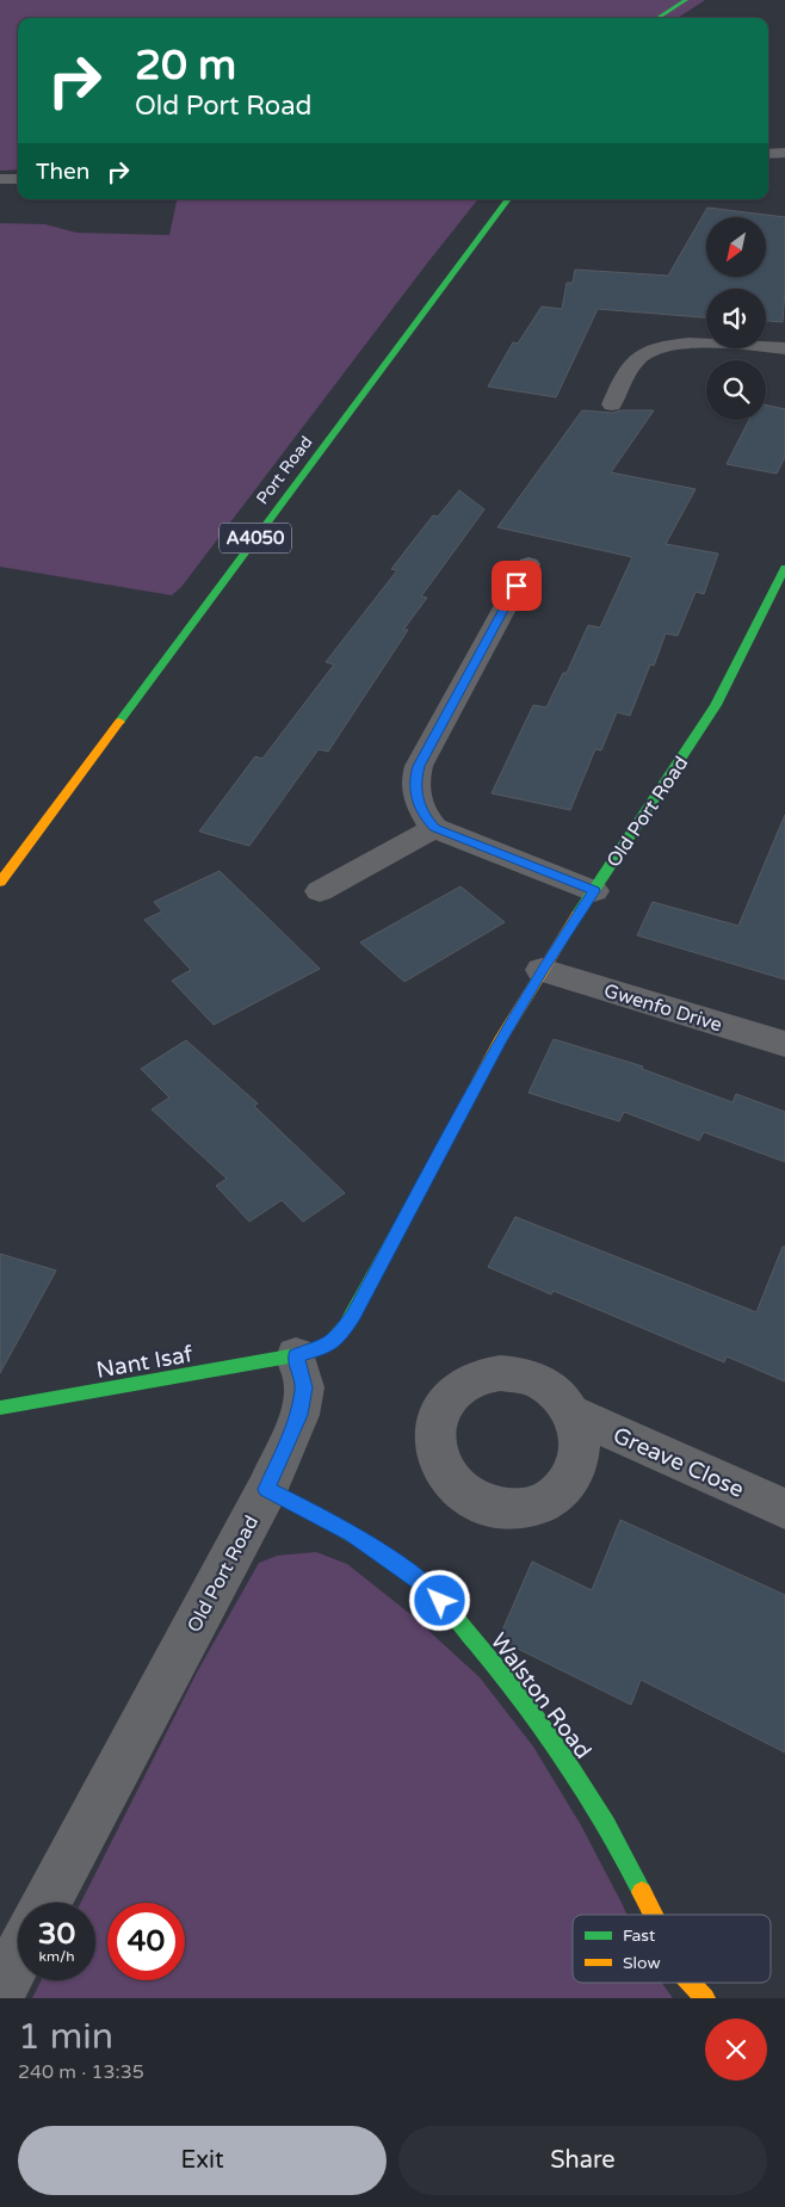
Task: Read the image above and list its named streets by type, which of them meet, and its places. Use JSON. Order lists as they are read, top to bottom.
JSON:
{
  "streets": {
    "main road": [
      "Port Road",
      "A4050",
      "Old Port Road",
      "Nant Isaf",
      "Walston Road"
    ],
    "street": ["Gwenfo Drive", "Greave Close"]
  },
  "crossings": [
    ["Old Port Road", "Gwenfo Drive"],
    ["Old Port Road", "Nant Isaf"],
    ["Old Port Road", "Walston Road"]
  ],
  "legend": ["Fast", "Slow"],
  "north": "bottom left",
  "page": {
    "turn": ["20 m", "Old Port Road"],
    "then": "Then",
    "speed": "30 km/h",
    "limit": "40",
    "heading": ["1 min", "240 m · 13:35"],
    "buttons": ["Exit", "Share"]
  }
}
